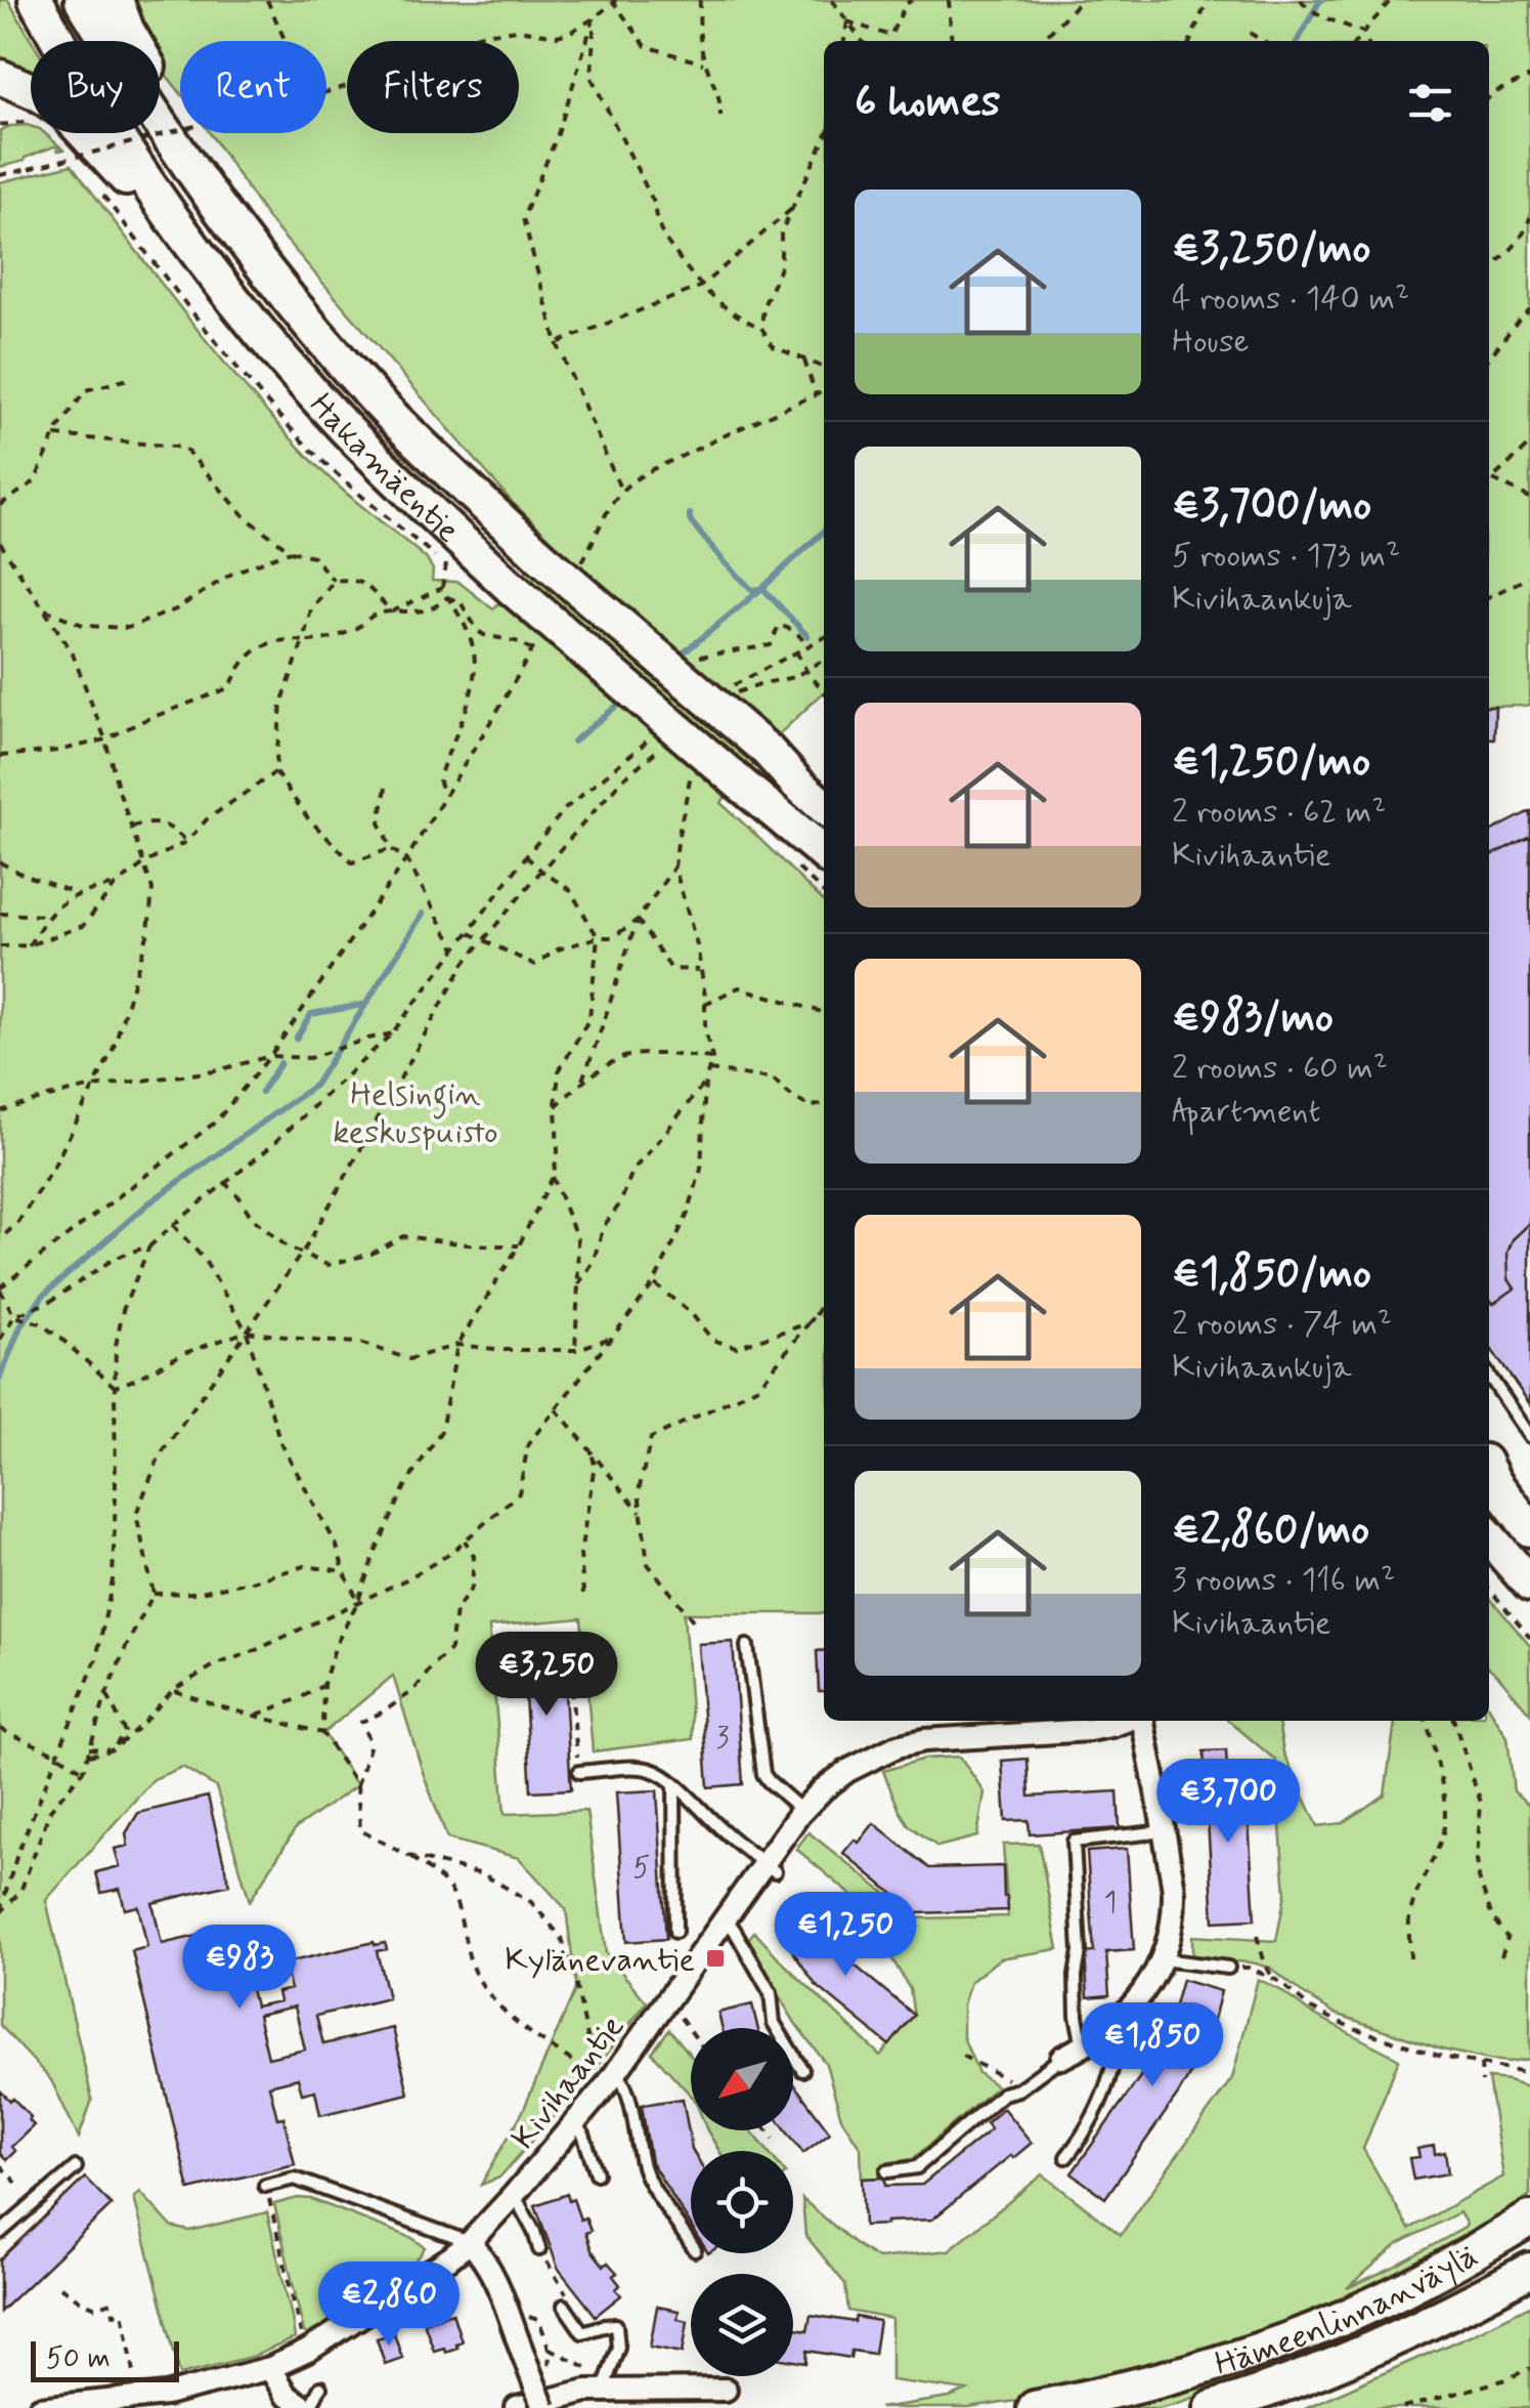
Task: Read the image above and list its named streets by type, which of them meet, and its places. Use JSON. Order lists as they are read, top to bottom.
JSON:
{
  "streets": {
    "main road": ["Hakamäentie", "Hämeenlinnanväylä"],
    "street": ["Kivihaantie"]
  },
  "parks": ["Helsingin keskuspuisto"],
  "places": {
    "transit": ["Kylänevantie"]
  },
  "house_numbers": ["3", "5", "1"],
  "scale_bar": "50 m",
  "north": "bottom left",
  "page": {
    "chip": ["Buy", "Rent", "Filters"],
    "heading": "6 homes",
    "list": [
      {
        "name": "€3,250/mo",
        "note": "4 rooms · 140 m² · House"
      },
      {
        "name": "€3,700/mo",
        "note": "5 rooms · 173 m² · Kivihaankuja"
      },
      {
        "name": "€1,250/mo",
        "note": "2 rooms · 62 m² · Kivihaantie"
      },
      {
        "name": "€983/mo",
        "note": "2 rooms · 60 m² · Apartment"
      },
      {
        "name": "€1,850/mo",
        "note": "2 rooms · 74 m² · Kivihaankuja"
      },
      {
        "name": "€2,860/mo",
        "note": "3 rooms · 116 m² · Kivihaantie"
      }
    ],
    "price": [
      "€3,250",
      "€3,700",
      "€1,250",
      "€983",
      "€1,850",
      "€2,860"
    ],
    "scale": "50 m"
  }
}
